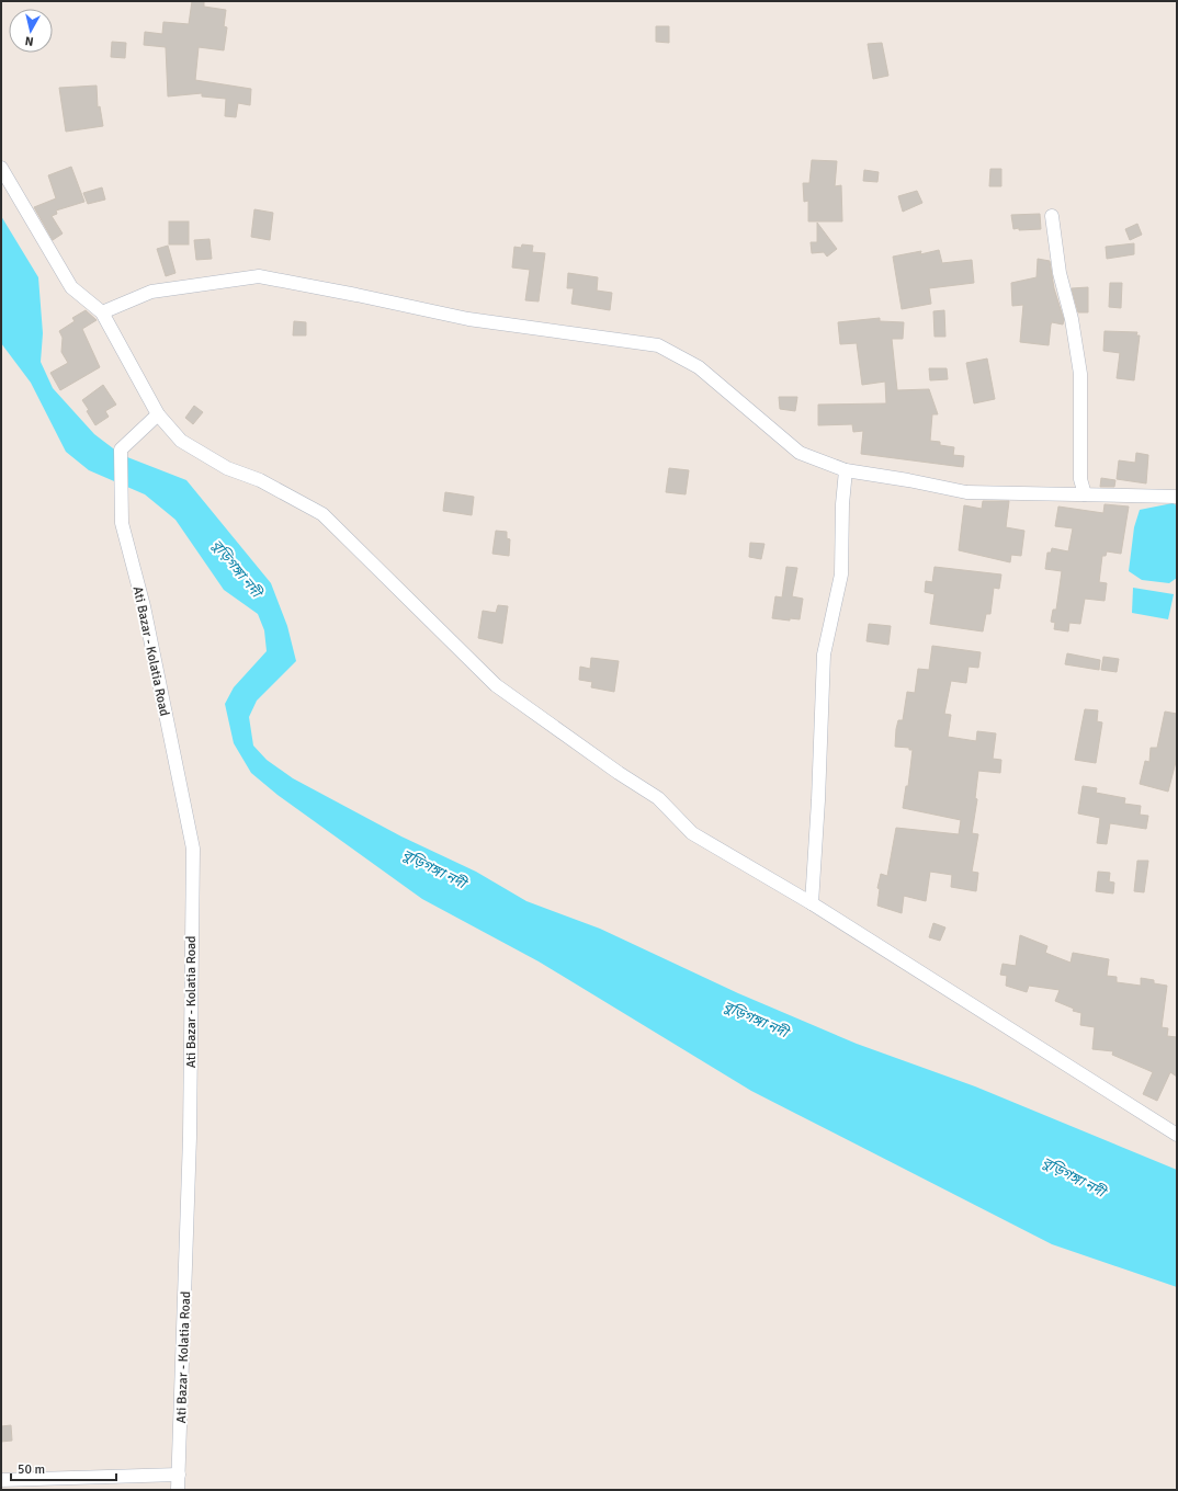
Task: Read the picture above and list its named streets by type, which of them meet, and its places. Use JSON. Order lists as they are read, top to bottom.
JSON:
{
  "streets": {
    "street": ["Ati Bazar - Kolatia Road"]
  },
  "water": ["বুড়িগঙ্গা নদী"],
  "scale_bar": "50 m",
  "north": "bottom"
}
